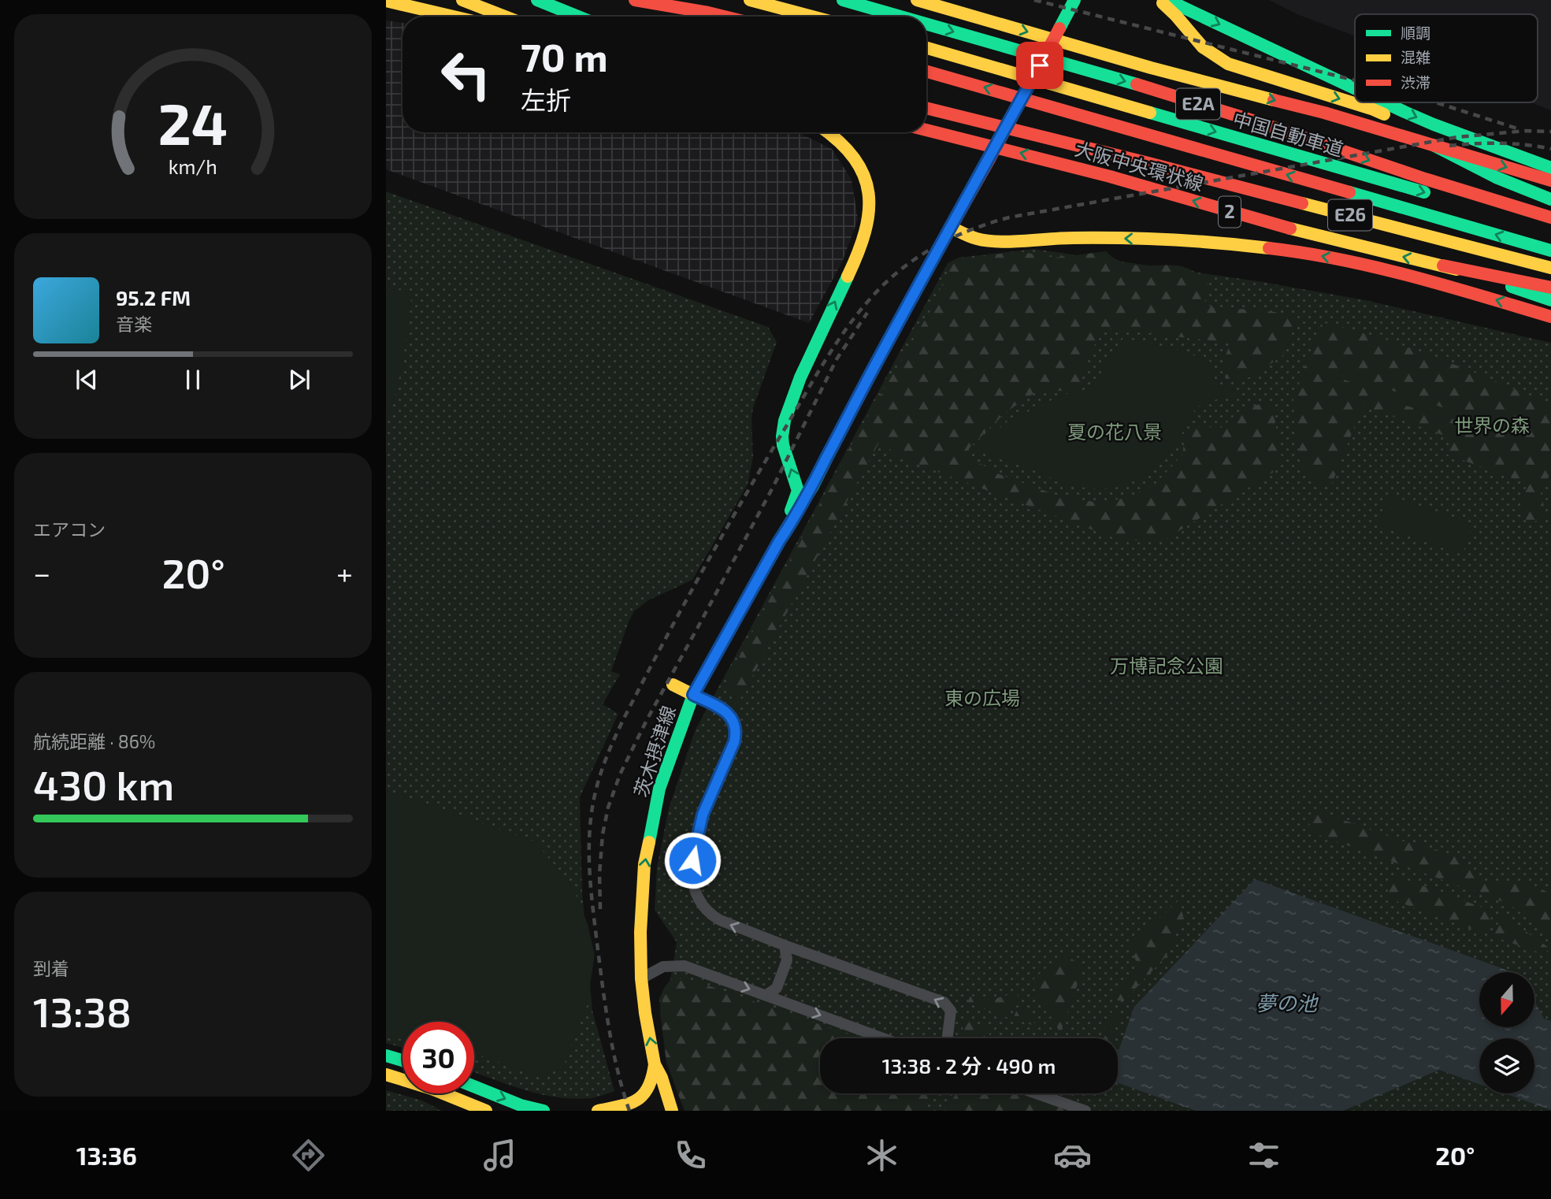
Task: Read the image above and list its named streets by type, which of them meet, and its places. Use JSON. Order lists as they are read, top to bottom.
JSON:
{
  "streets": {
    "main road": [
      "E2A",
      "中国自動車道",
      "大阪中央環状線",
      "2",
      "E26",
      "茨木摂津線"
    ]
  },
  "water": ["夢の池"],
  "parks": [
    "世界の森",
    "夏の花八景",
    "万博記念公園",
    "東の広場"
  ],
  "legend": ["順調", "混雑", "渋滞"],
  "north": "bottom",
  "page": {
    "turn": ["70 m", "左折"],
    "song": ["95.2 FM", "音楽"],
    "tile": [
      "エアコン",
      ["航続距離 · 86%", "430 km"],
      ["到着", "13:38"]
    ],
    "heat": ["−", "20°", "+"],
    "limit": "30",
    "trip": "13:38 · 2 分 · 490 m",
    "tabs": ["13:36", "20°"],
    "gauge": ["24", "km/h"]
  }
}
